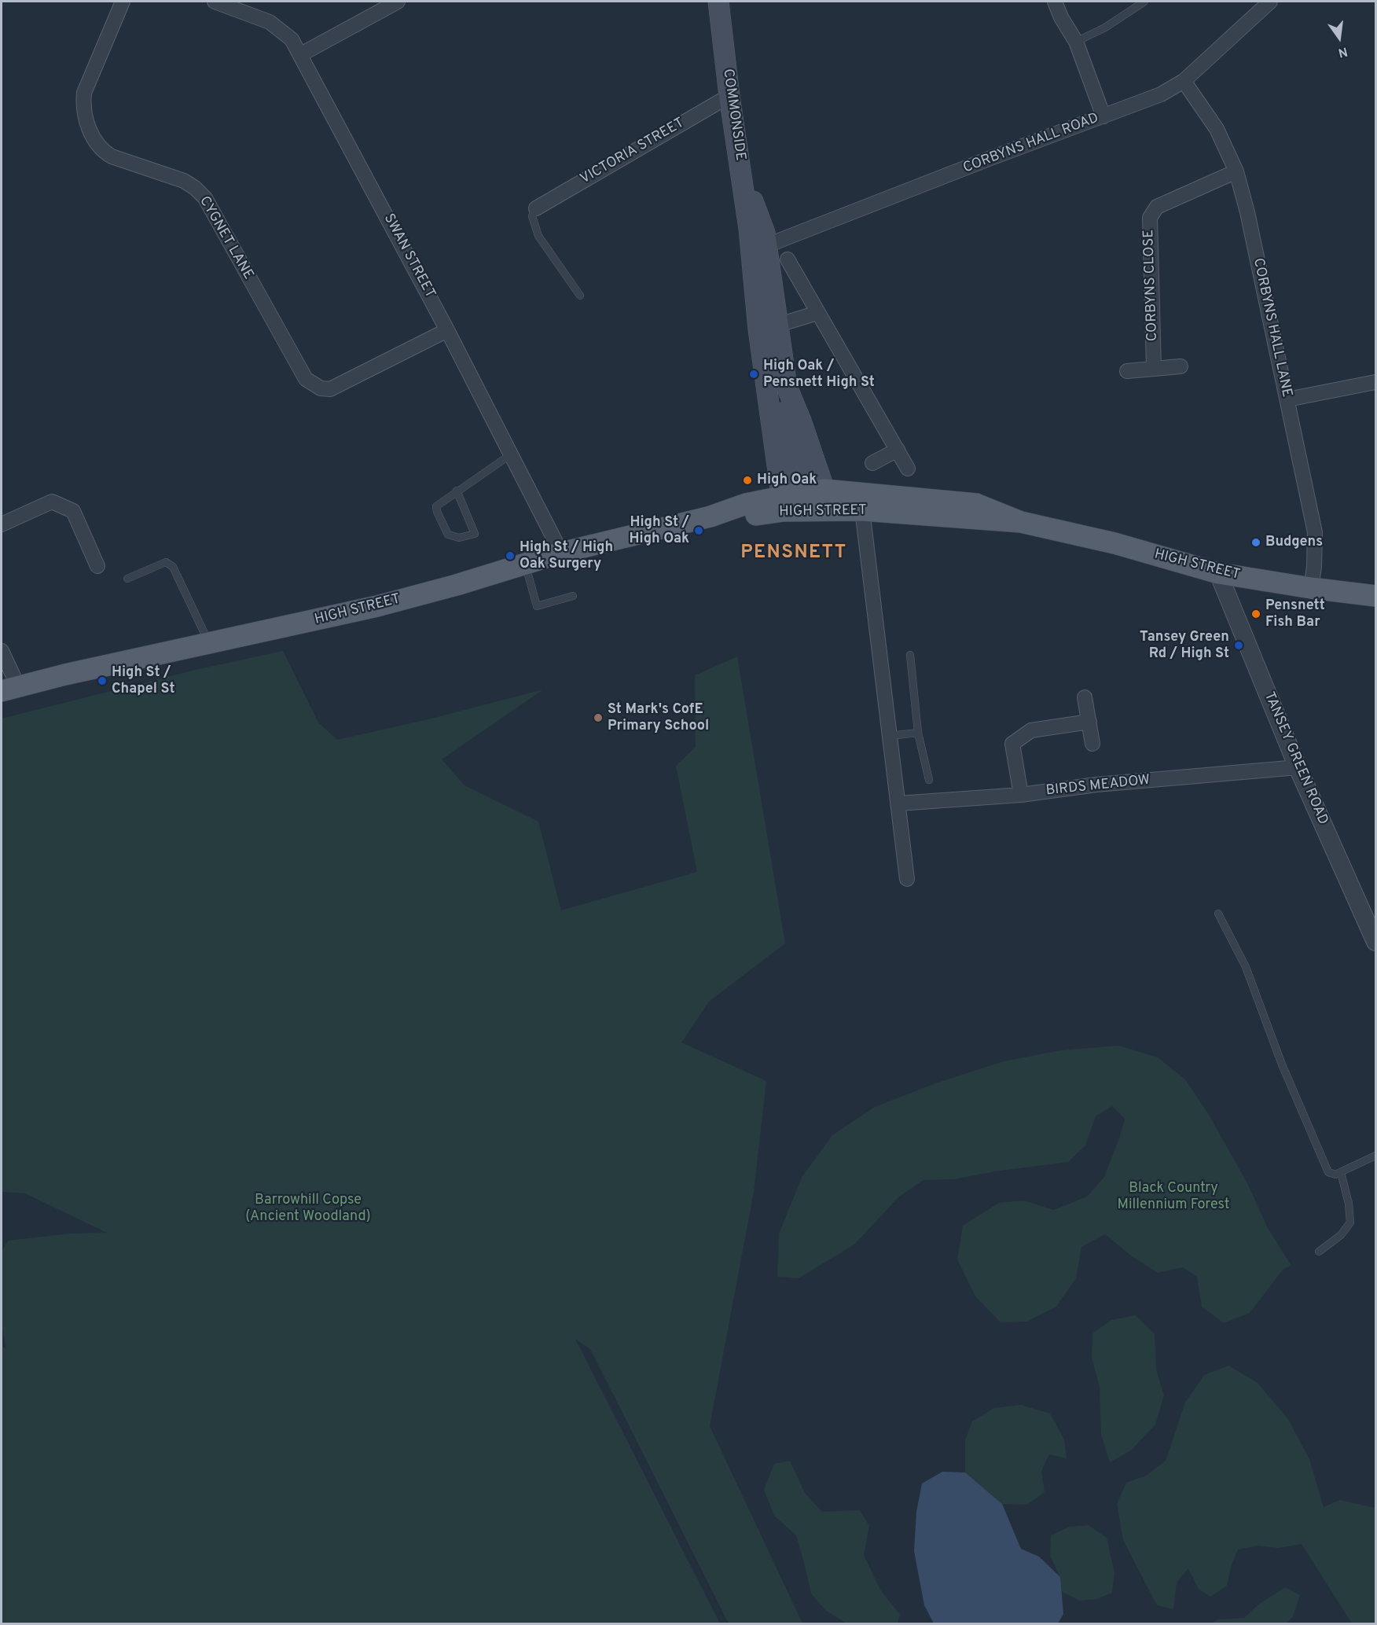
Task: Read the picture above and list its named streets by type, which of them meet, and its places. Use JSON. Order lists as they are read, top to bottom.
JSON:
{
  "streets": {
    "main road": ["COMMONSIDE", "HIGH STREET"],
    "street": [
      "CORBYNS HALL ROAD",
      "VICTORIA STREET",
      "CYGNET LANE",
      "SWAN STREET",
      "CORBYNS CLOSE",
      "CORBYNS HALL LANE",
      "TANSEY GREEN ROAD",
      "BIRDS MEADOW"
    ]
  },
  "crossings": [
    ["COMMONSIDE", "CORBYNS HALL ROAD"],
    ["COMMONSIDE", "VICTORIA STREET"],
    ["CORBYNS HALL ROAD", "CORBYNS HALL LANE"],
    ["CYGNET LANE", "SWAN STREET"],
    ["SWAN STREET", "HIGH STREET"],
    ["CORBYNS CLOSE", "CORBYNS HALL LANE"],
    ["CORBYNS HALL LANE", "HIGH STREET"],
    ["HIGH STREET", "TANSEY GREEN ROAD"],
    ["TANSEY GREEN ROAD", "BIRDS MEADOW"]
  ],
  "districts": ["PENSNETT"],
  "parks": ["Black Country Millennium Forest", "Barrowhill Copse (Ancient Woodland)"],
  "places": [
    "High Oak / Pensnett High St",
    "High Oak",
    "High St / High Oak",
    "Budgens",
    "High St / High Oak Surgery",
    "Pensnett Fish Bar",
    "Tansey Green Rd / High St",
    "High St / Chapel St",
    "St Mark's CofE Primary School"
  ],
  "north": "bottom"
}
